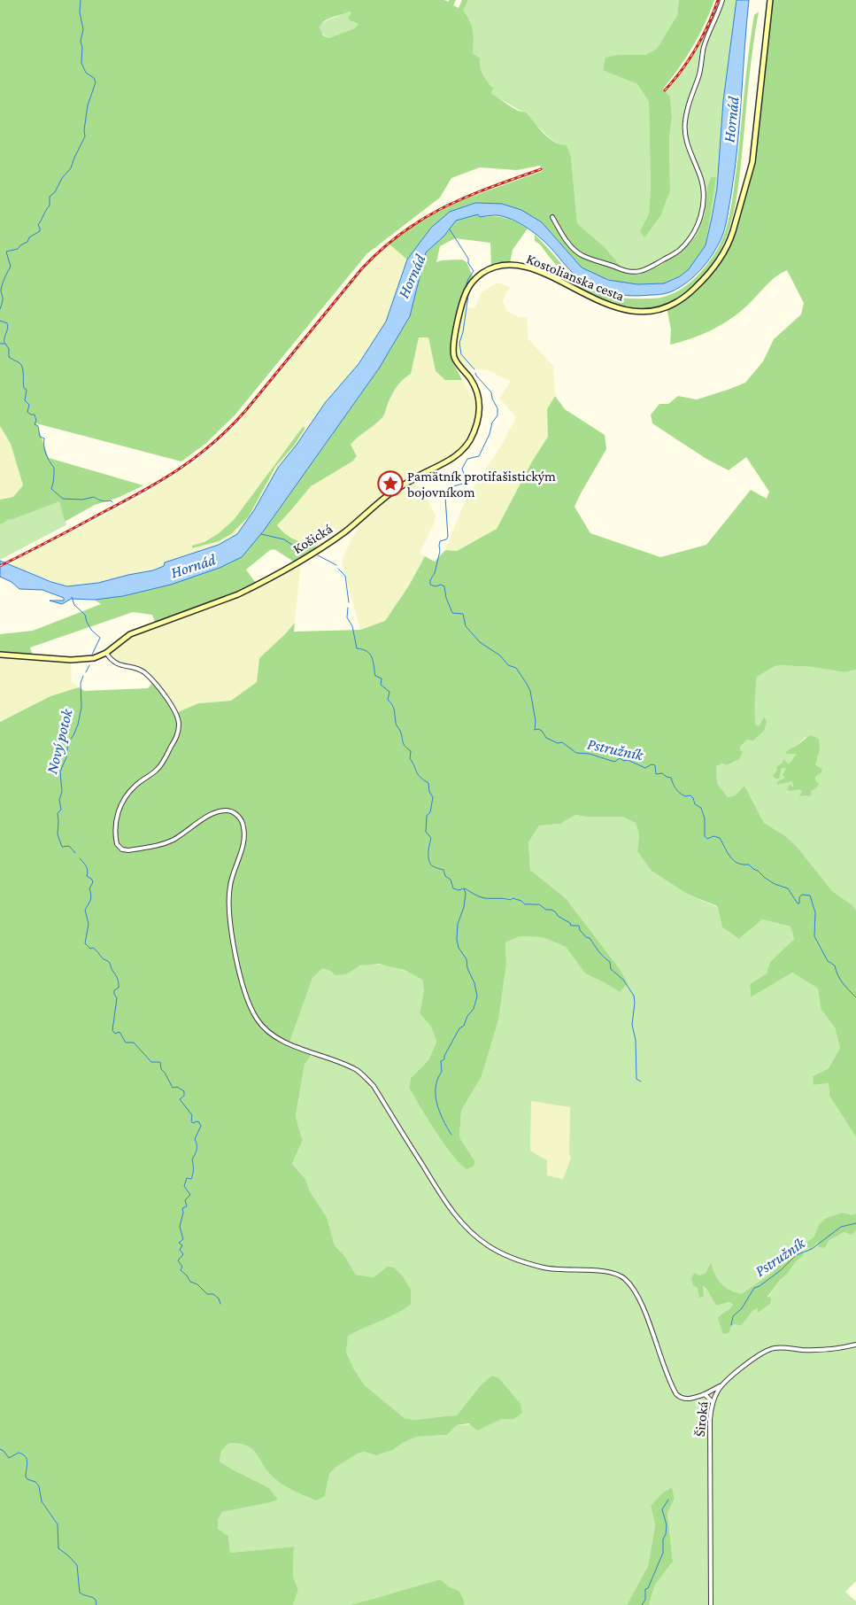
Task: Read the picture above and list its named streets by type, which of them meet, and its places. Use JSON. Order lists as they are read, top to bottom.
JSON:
{
  "streets": {
    "street": ["Kostolianska cesta", "Košická", "Široká"]
  },
  "crossings": [
    ["Kostolianska cesta", "Košická"]
  ],
  "water": ["Hornád", "Nový potok", "Pstružník"],
  "places": {
    "place": ["Pamätník protifašistickým bojovníkom"]
  }
}
